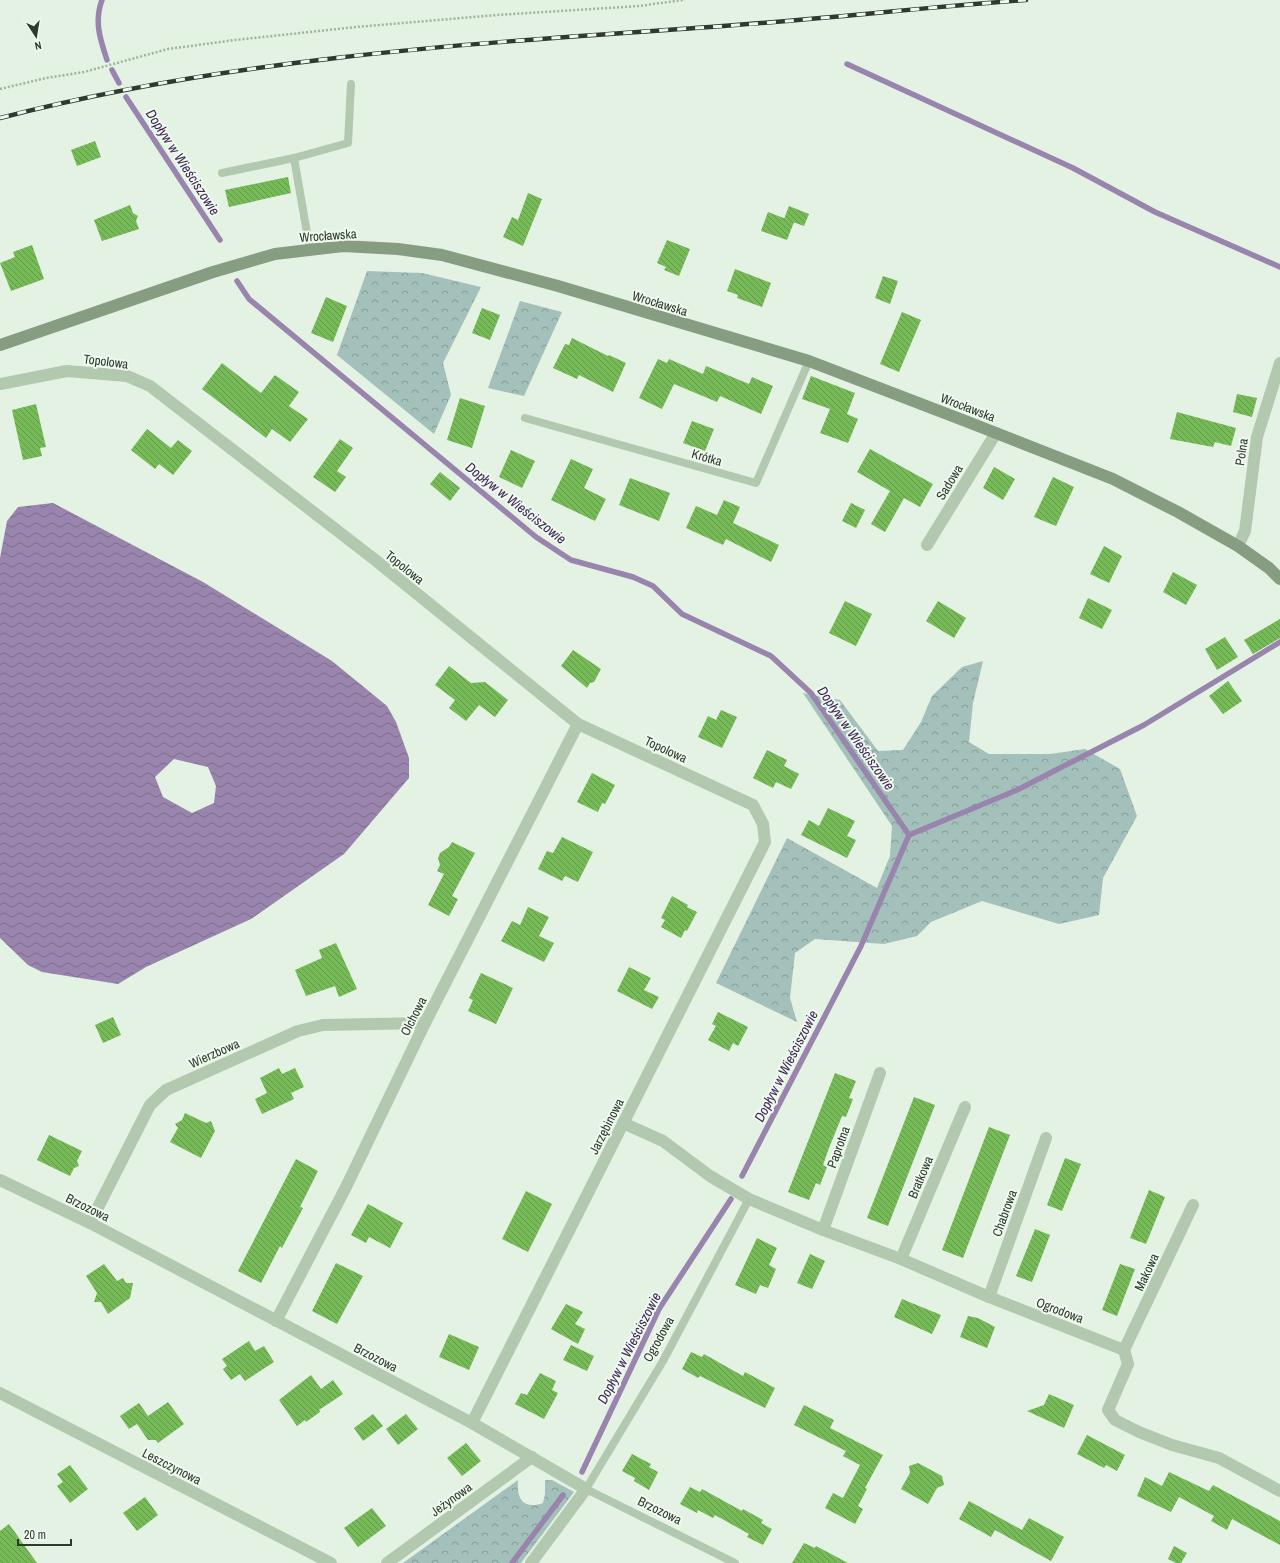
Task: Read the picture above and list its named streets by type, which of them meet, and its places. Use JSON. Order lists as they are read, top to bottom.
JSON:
{
  "streets": {
    "street": [
      "Wrocławska",
      "Topolowa",
      "Polna",
      "Sadowa",
      "Olchowa",
      "Wierzbowa",
      "Jarzębinowa",
      "Paprotna",
      "Bratkowa",
      "Brzozowa",
      "Chabrowa",
      "Makowa",
      "Ogrodowa",
      "Leszczynowa",
      "Jeżynowa"
    ],
    "lane": ["Krótka"]
  },
  "crossings": [
    ["Wrocławska", "Polna"],
    ["Wrocławska", "Krótka"],
    ["Wrocławska", "Sadowa"],
    ["Topolowa", "Olchowa"],
    ["Topolowa", "Jarzębinowa"],
    ["Olchowa", "Wierzbowa"],
    ["Olchowa", "Brzozowa"],
    ["Wierzbowa", "Brzozowa"],
    ["Jarzębinowa", "Brzozowa"],
    ["Jarzębinowa", "Ogrodowa"],
    ["Paprotna", "Ogrodowa"],
    ["Bratkowa", "Ogrodowa"],
    ["Brzozowa", "Ogrodowa"],
    ["Brzozowa", "Jeżynowa"],
    ["Chabrowa", "Ogrodowa"],
    ["Makowa", "Ogrodowa"]
  ],
  "water": ["Dopływ w Wieściszowie"],
  "scale_bar": "20 m",
  "north": "bottom"
}
